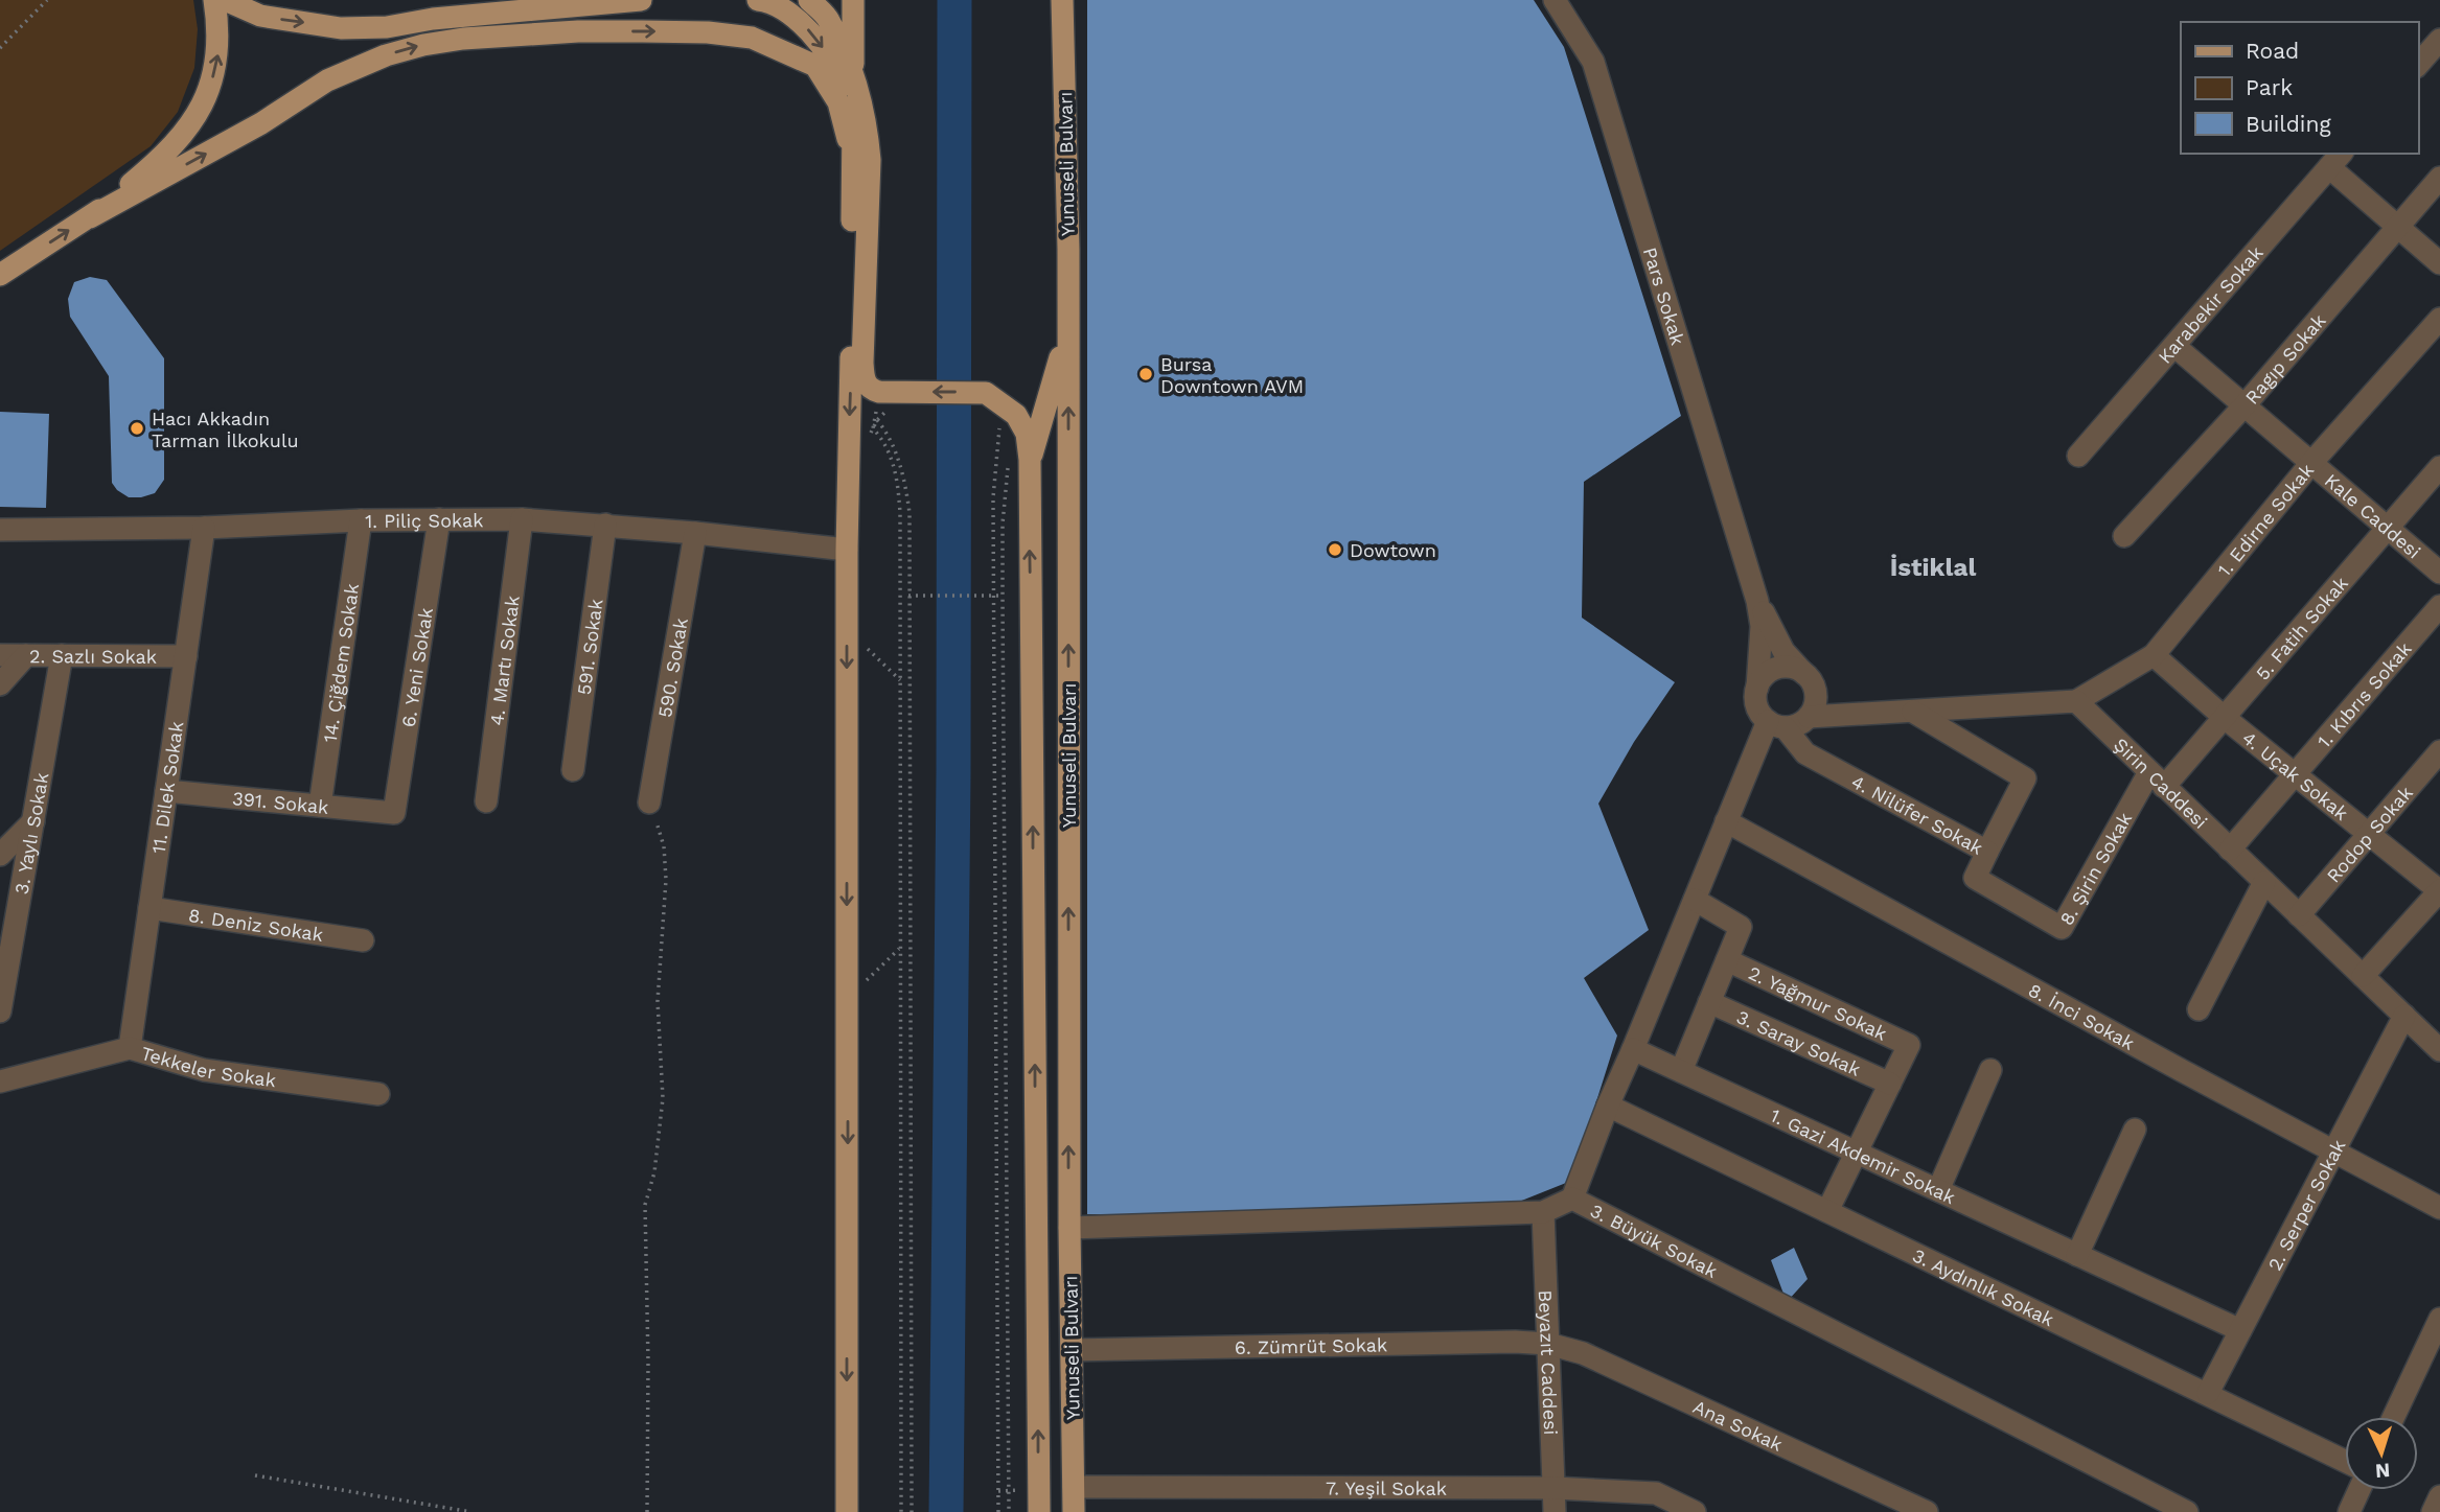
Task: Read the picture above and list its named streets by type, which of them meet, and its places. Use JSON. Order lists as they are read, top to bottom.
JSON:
{
  "streets": {
    "main road": ["Yunuseli Bulvarı"],
    "street": [
      "Pars Sokak",
      "Karabekir Sokak",
      "Ragıp Sokak",
      "Kale Caddesi",
      "1. Edirne Sokak",
      "1. Piliç Sokak",
      "5. Fatih Sokak",
      "591. Sokak",
      "2. Sazlı Sokak",
      "4. Martı Sokak",
      "14. Çiğdem Sokak",
      "6. Yeni Sokak",
      "590. Sokak",
      "1. Kıbrıs Sokak",
      "4. Uçak Sokak",
      "Şirin Caddesi",
      "11. Dilek Sokak",
      "391. Sokak",
      "4. Nilüfer Sokak",
      "Rodop Sokak",
      "3. Yaylı Sokak",
      "8. Şirin Sokak",
      "8. Deniz Sokak",
      "2. Yağmur Sokak",
      "8. İnci Sokak",
      "3. Saray Sokak",
      "Tekkeler Sokak",
      "1. Gazi Akdemir Sokak",
      "2. Serper Sokak",
      "3. Büyük Sokak",
      "3. Aydınlık Sokak",
      "6. Zümrüt Sokak",
      "Beyazıt Caddesi",
      "Ana Sokak",
      "7. Yeşil Sokak"
    ]
  },
  "crossings": [
    ["Yunuseli Bulvarı", "3. Büyük Sokak"],
    ["Yunuseli Bulvarı", "6. Zümrüt Sokak"],
    ["Yunuseli Bulvarı", "7. Yeşil Sokak"],
    ["Karabekir Sokak", "Kale Caddesi"],
    ["Ragıp Sokak", "Kale Caddesi"],
    ["Kale Caddesi", "1. Edirne Sokak"],
    ["Kale Caddesi", "5. Fatih Sokak"],
    ["1. Edirne Sokak", "4. Uçak Sokak"],
    ["1. Edirne Sokak", "Şirin Caddesi"],
    ["1. Piliç Sokak", "591. Sokak"],
    ["1. Piliç Sokak", "4. Martı Sokak"],
    ["1. Piliç Sokak", "14. Çiğdem Sokak"],
    ["1. Piliç Sokak", "6. Yeni Sokak"],
    ["1. Piliç Sokak", "590. Sokak"],
    ["1. Piliç Sokak", "11. Dilek Sokak"],
    ["5. Fatih Sokak", "4. Uçak Sokak"],
    ["5. Fatih Sokak", "Şirin Caddesi"],
    ["5. Fatih Sokak", "8. Şirin Sokak"],
    ["2. Sazlı Sokak", "11. Dilek Sokak"],
    ["2. Sazlı Sokak", "3. Yaylı Sokak"],
    ["14. Çiğdem Sokak", "391. Sokak"],
    ["6. Yeni Sokak", "391. Sokak"],
    ["1. Kıbrıs Sokak", "4. Uçak Sokak"],
    ["1. Kıbrıs Sokak", "Şirin Caddesi"],
    ["4. Uçak Sokak", "Rodop Sokak"],
    ["Şirin Caddesi", "Rodop Sokak"],
    ["Şirin Caddesi", "8. Şirin Sokak"],
    ["Şirin Caddesi", "2. Serper Sokak"],
    ["11. Dilek Sokak", "391. Sokak"],
    ["11. Dilek Sokak", "8. Deniz Sokak"],
    ["11. Dilek Sokak", "Tekkeler Sokak"],
    ["4. Nilüfer Sokak", "8. Şirin Sokak"],
    ["2. Yağmur Sokak", "3. Saray Sokak"],
    ["2. Yağmur Sokak", "1. Gazi Akdemir Sokak"],
    ["8. İnci Sokak", "2. Serper Sokak"],
    ["1. Gazi Akdemir Sokak", "2. Serper Sokak"],
    ["2. Serper Sokak", "3. Aydınlık Sokak"],
    ["3. Büyük Sokak", "Beyazıt Caddesi"],
    ["6. Zümrüt Sokak", "Beyazıt Caddesi"],
    ["6. Zümrüt Sokak", "Ana Sokak"],
    ["Beyazıt Caddesi", "Ana Sokak"],
    ["Beyazıt Caddesi", "7. Yeşil Sokak"]
  ],
  "districts": ["İstiklal"],
  "places": ["Bursa Downtown AVM", "Hacı Akkadın Tarman İlkokulu", "Dowtown"],
  "legend": ["Road", "Park", "Building"],
  "north": "bottom"
}
